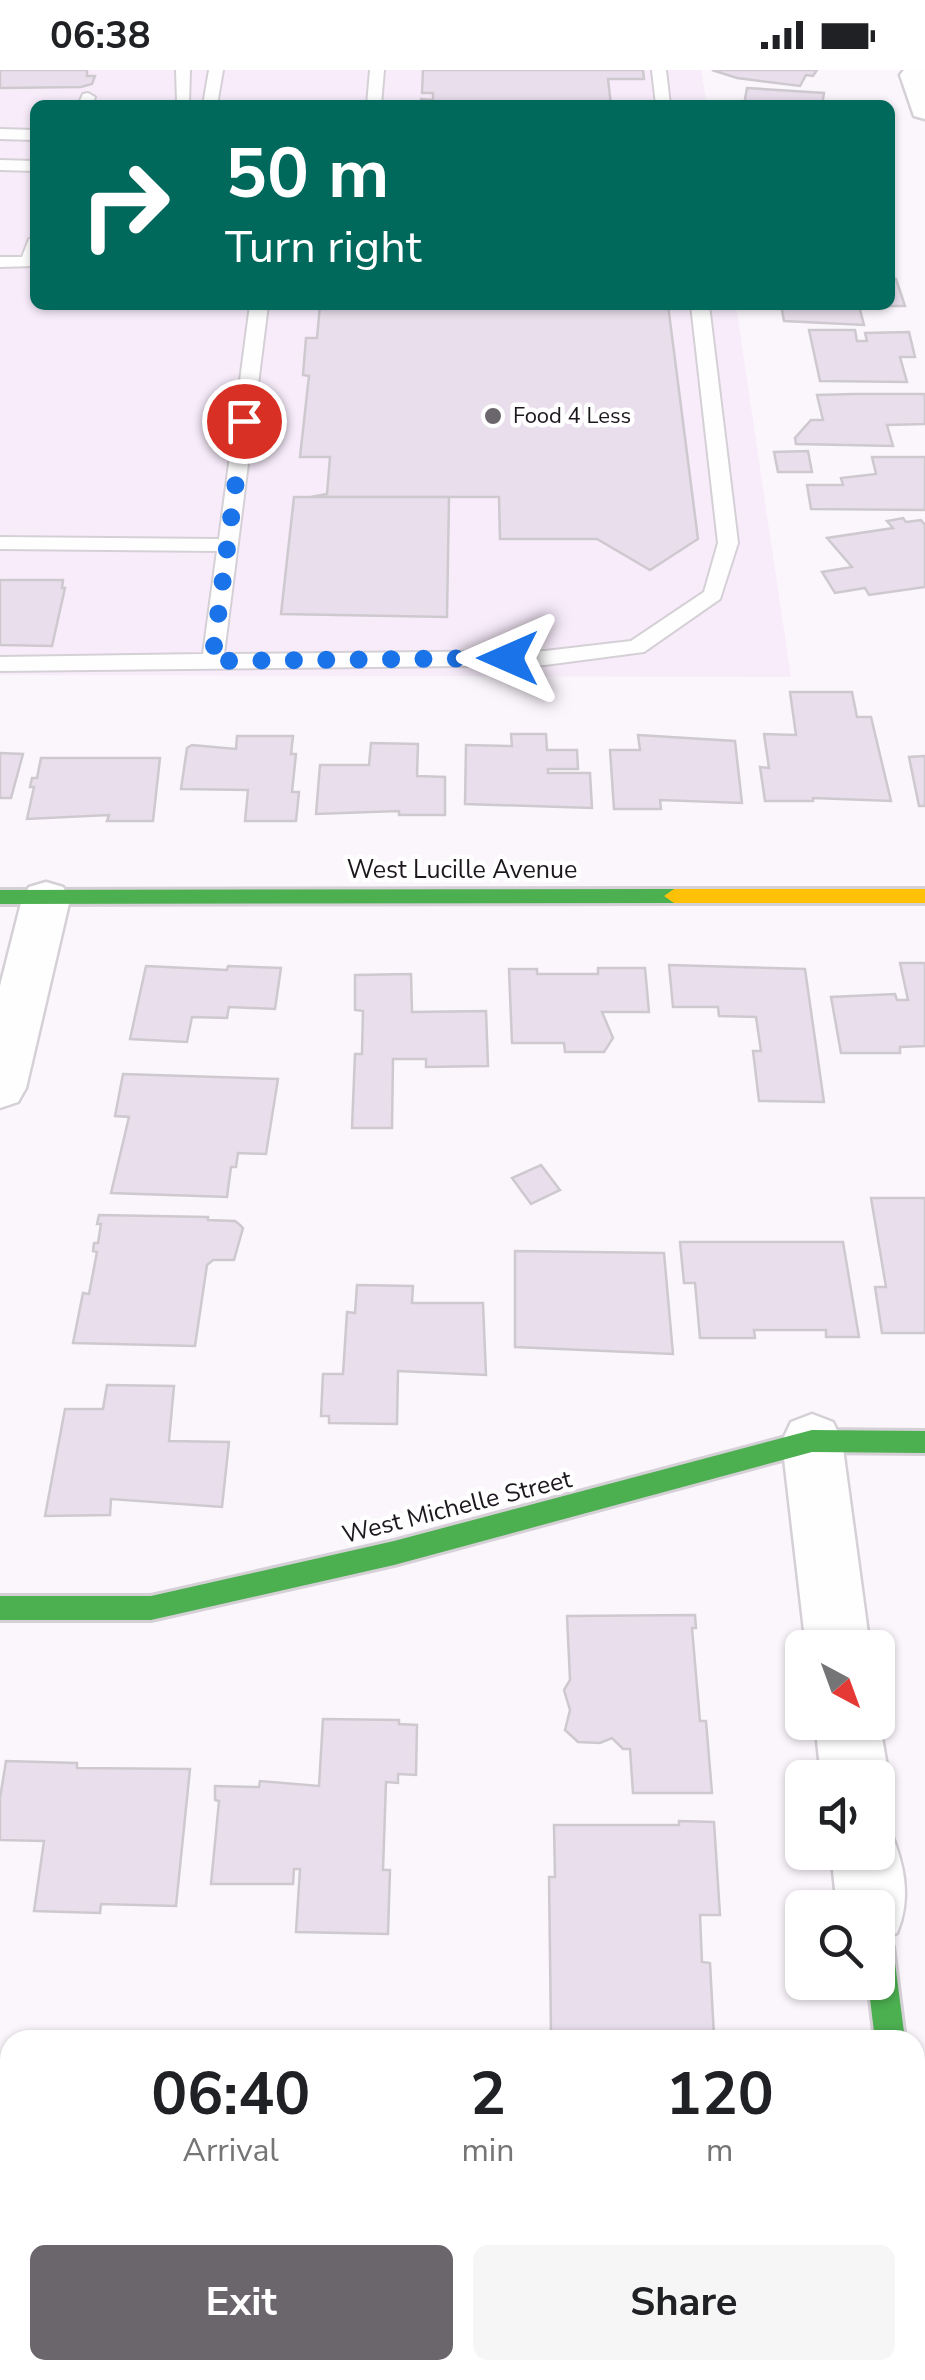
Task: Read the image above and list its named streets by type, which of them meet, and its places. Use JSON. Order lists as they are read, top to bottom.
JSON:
{
  "streets": {
    "street": ["West Lucille Avenue", "West Michelle Street"]
  },
  "places": ["Food 4 Less"],
  "north": "bottom right",
  "page": {
    "status": "06:38",
    "turn": ["50 m", "Turn right"],
    "eta": [
      "06:40",
      "Arrival",
      "2",
      "min",
      "120",
      "m"
    ],
    "buttons": ["Exit", "Share"]
  }
}
